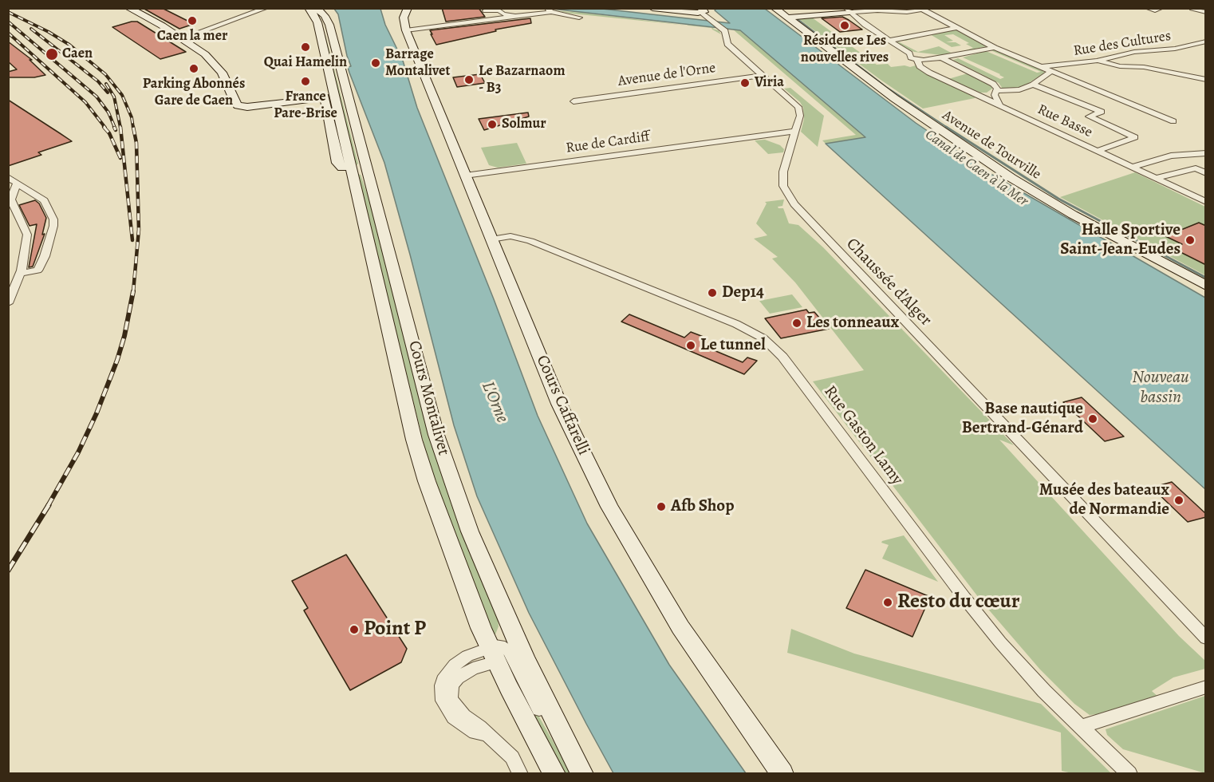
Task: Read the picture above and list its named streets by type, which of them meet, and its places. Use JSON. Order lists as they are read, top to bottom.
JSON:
{
  "streets": {
    "street": [
      "Rue des Cultures",
      "Avenue de l'Orne",
      "Rue Basse",
      "Rue de Cardiff",
      "Avenue de Tourville",
      "Chaussée d'Alger",
      "Cours Montalivet",
      "Cours Caffarelli",
      "Rue Gaston Lamy"
    ]
  },
  "crossings": [
    ["Avenue de l'Orne", "Chaussée d'Alger"],
    ["Rue de Cardiff", "Chaussée d'Alger"],
    ["Rue de Cardiff", "Cours Caffarelli"],
    ["Cours Caffarelli", "Rue Gaston Lamy"]
  ],
  "water": ["Canal de Caen à la Mer", "Nouveau bassin", "L'Orne"],
  "places": [
    "Caen la mer",
    "Résidence Les nouvelles rives",
    "Quai Hamelin",
    "Caen",
    "Barrage Montalivet",
    "Parking Abonnés Gare de Caen",
    "Le Bazarnaom - B3",
    "France Pare-Brise",
    "Viria",
    "Solmur",
    "Halle Sportive Saint-Jean-Eudes",
    "Dep14",
    "Les tonneaux",
    "Le tunnel",
    "Base nautique Bertrand-Génard",
    "Musée des bateaux de Normandie",
    "Afb Shop",
    "Resto du cœur",
    "Point P"
  ]
}
